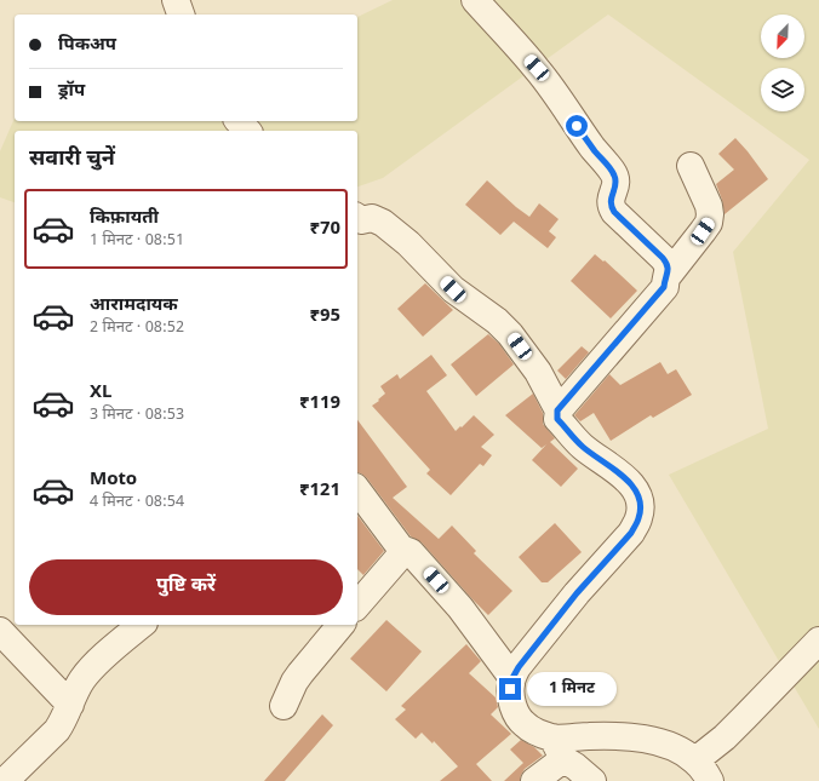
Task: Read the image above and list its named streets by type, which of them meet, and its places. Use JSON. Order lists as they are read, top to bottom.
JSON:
{
  "north": "bottom left",
  "page": {
    "banner": ["पिकअप", "ड्रॉप"],
    "heading": "सवारी चुनें",
    "list": [
      {
        "name": "किफ़ायती",
        "note": "1 मिनट · 08:51",
        "value": "₹70"
      },
      {
        "name": "आरामदायक",
        "note": "2 मिनट · 08:52",
        "value": "₹95"
      },
      {
        "name": "XL",
        "note": "3 मिनट · 08:53",
        "value": "₹119"
      },
      {
        "name": "Moto",
        "note": "4 मिनट · 08:54",
        "value": "₹121"
      }
    ],
    "buttons": "पुष्टि करें",
    "bubble": "1 मिनट"
  }
}
